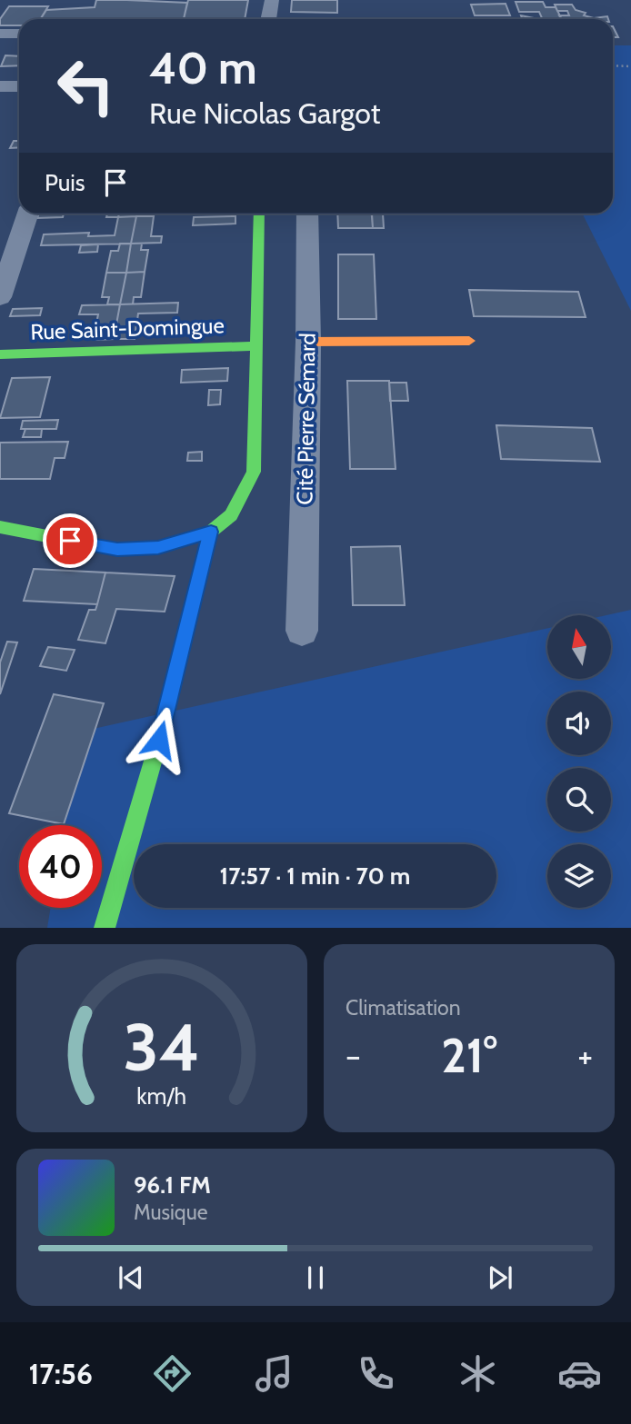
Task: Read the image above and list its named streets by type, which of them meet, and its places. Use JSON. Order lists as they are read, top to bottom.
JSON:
{
  "streets": {
    "street": ["Rue Saint-Domingue", "Cité Pierre Sémard"]
  },
  "north": "top",
  "page": {
    "turn": ["40 m", "Rue Nicolas Gargot"],
    "then": "Puis",
    "limit": "40",
    "trip": "17:57 · 1 min · 70 m",
    "tile": "Climatisation",
    "heat": ["−", "21°", "+"],
    "song": ["96.1 FM", "Musique"],
    "tabs": "17:56",
    "gauge": ["34", "km/h"]
  }
}
